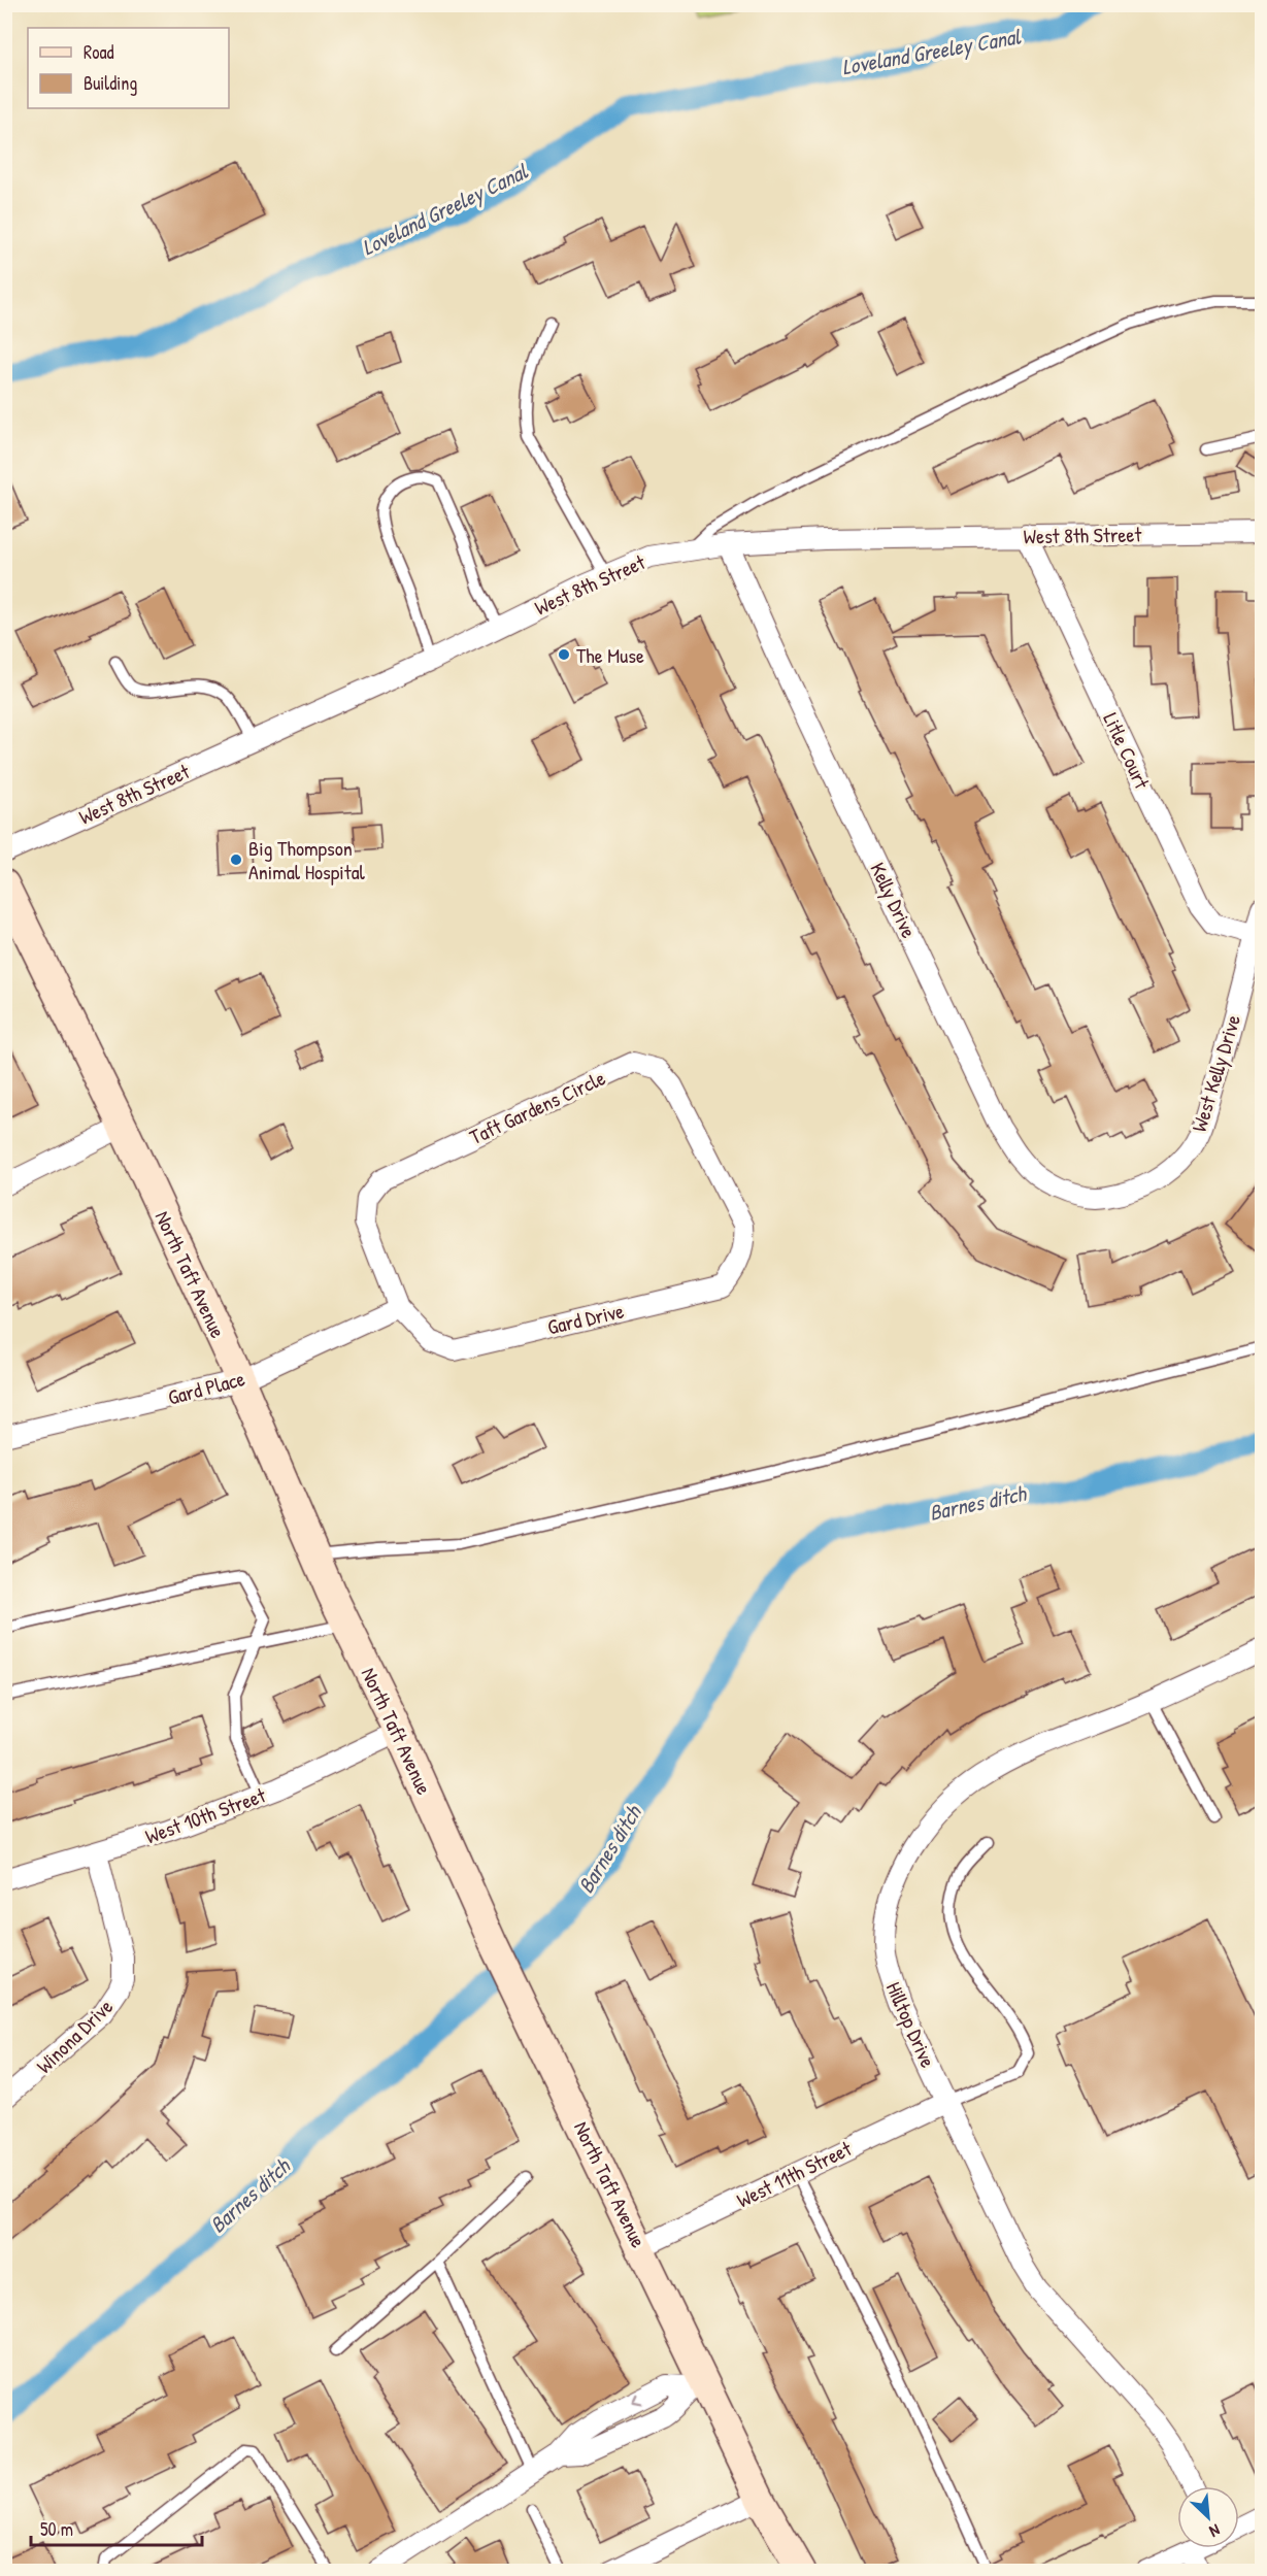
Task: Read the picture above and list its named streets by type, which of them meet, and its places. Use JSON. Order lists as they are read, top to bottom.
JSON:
{
  "streets": {
    "main road": ["North Taft Avenue"],
    "street": [
      "West 8th Street",
      "Litle Court",
      "Kelly Drive",
      "West Kelly Drive",
      "Taft Gardens Circle",
      "Gard Drive",
      "Gard Place",
      "West 10th Street",
      "Hilltop Drive",
      "Winona Drive",
      "West 11th Street"
    ]
  },
  "crossings": [
    ["West 8th Street", "Litle Court"],
    ["West 8th Street", "Kelly Drive"],
    ["Litle Court", "West Kelly Drive"],
    ["Kelly Drive", "West Kelly Drive"],
    ["Taft Gardens Circle", "Gard Drive"],
    ["Taft Gardens Circle", "Gard Place"],
    ["North Taft Avenue", "Gard Place"],
    ["North Taft Avenue", "West 10th Street"],
    ["North Taft Avenue", "West 11th Street"],
    ["Gard Drive", "Gard Place"],
    ["West 10th Street", "Winona Drive"],
    ["Hilltop Drive", "West 11th Street"]
  ],
  "water": ["Loveland Greeley Canal", "Barnes ditch"],
  "places": ["The Muse", "Big Thompson Animal Hospital"],
  "legend": ["Road", "Building"],
  "scale_bar": "50 m",
  "north": "bottom right"
}
